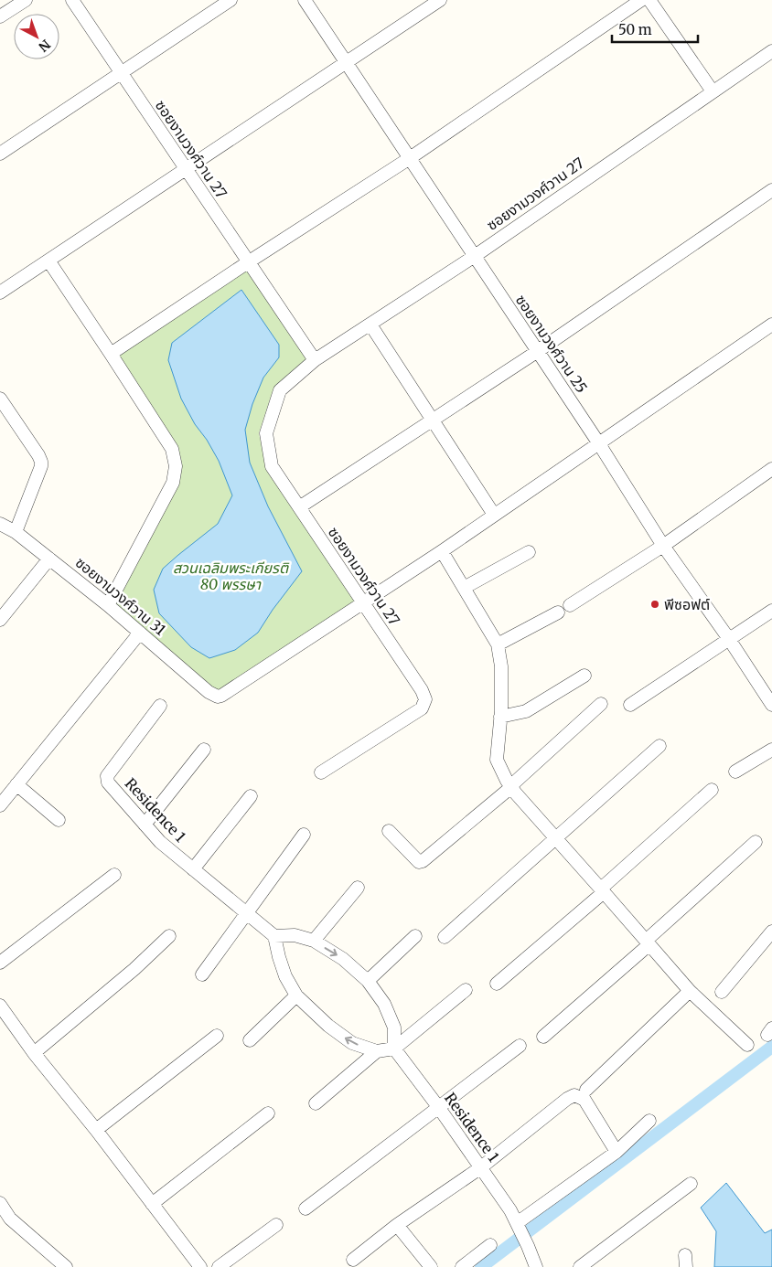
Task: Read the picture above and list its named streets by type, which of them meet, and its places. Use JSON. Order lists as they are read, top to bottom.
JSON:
{
  "streets": {
    "street": [
      "ซอยงามวงศ์วาน 27",
      "ซอยงามวงศ์วาน 25",
      "ซอยงามวงศ์วาน 31",
      "Residence 1"
    ]
  },
  "crossings": [
    ["ซอยงามวงศ์วาน 27", "ซอยงามวงศ์วาน 25"],
    ["ซอยงามวงศ์วาน 27", "ซอยงามวงศ์วาน 31"]
  ],
  "parks": ["สวนเฉลิมพระเกียรติ 80 พรรษา"],
  "places": ["พีซอฟต์"],
  "scale_bar": "50 m",
  "north": "bottom right"
}
